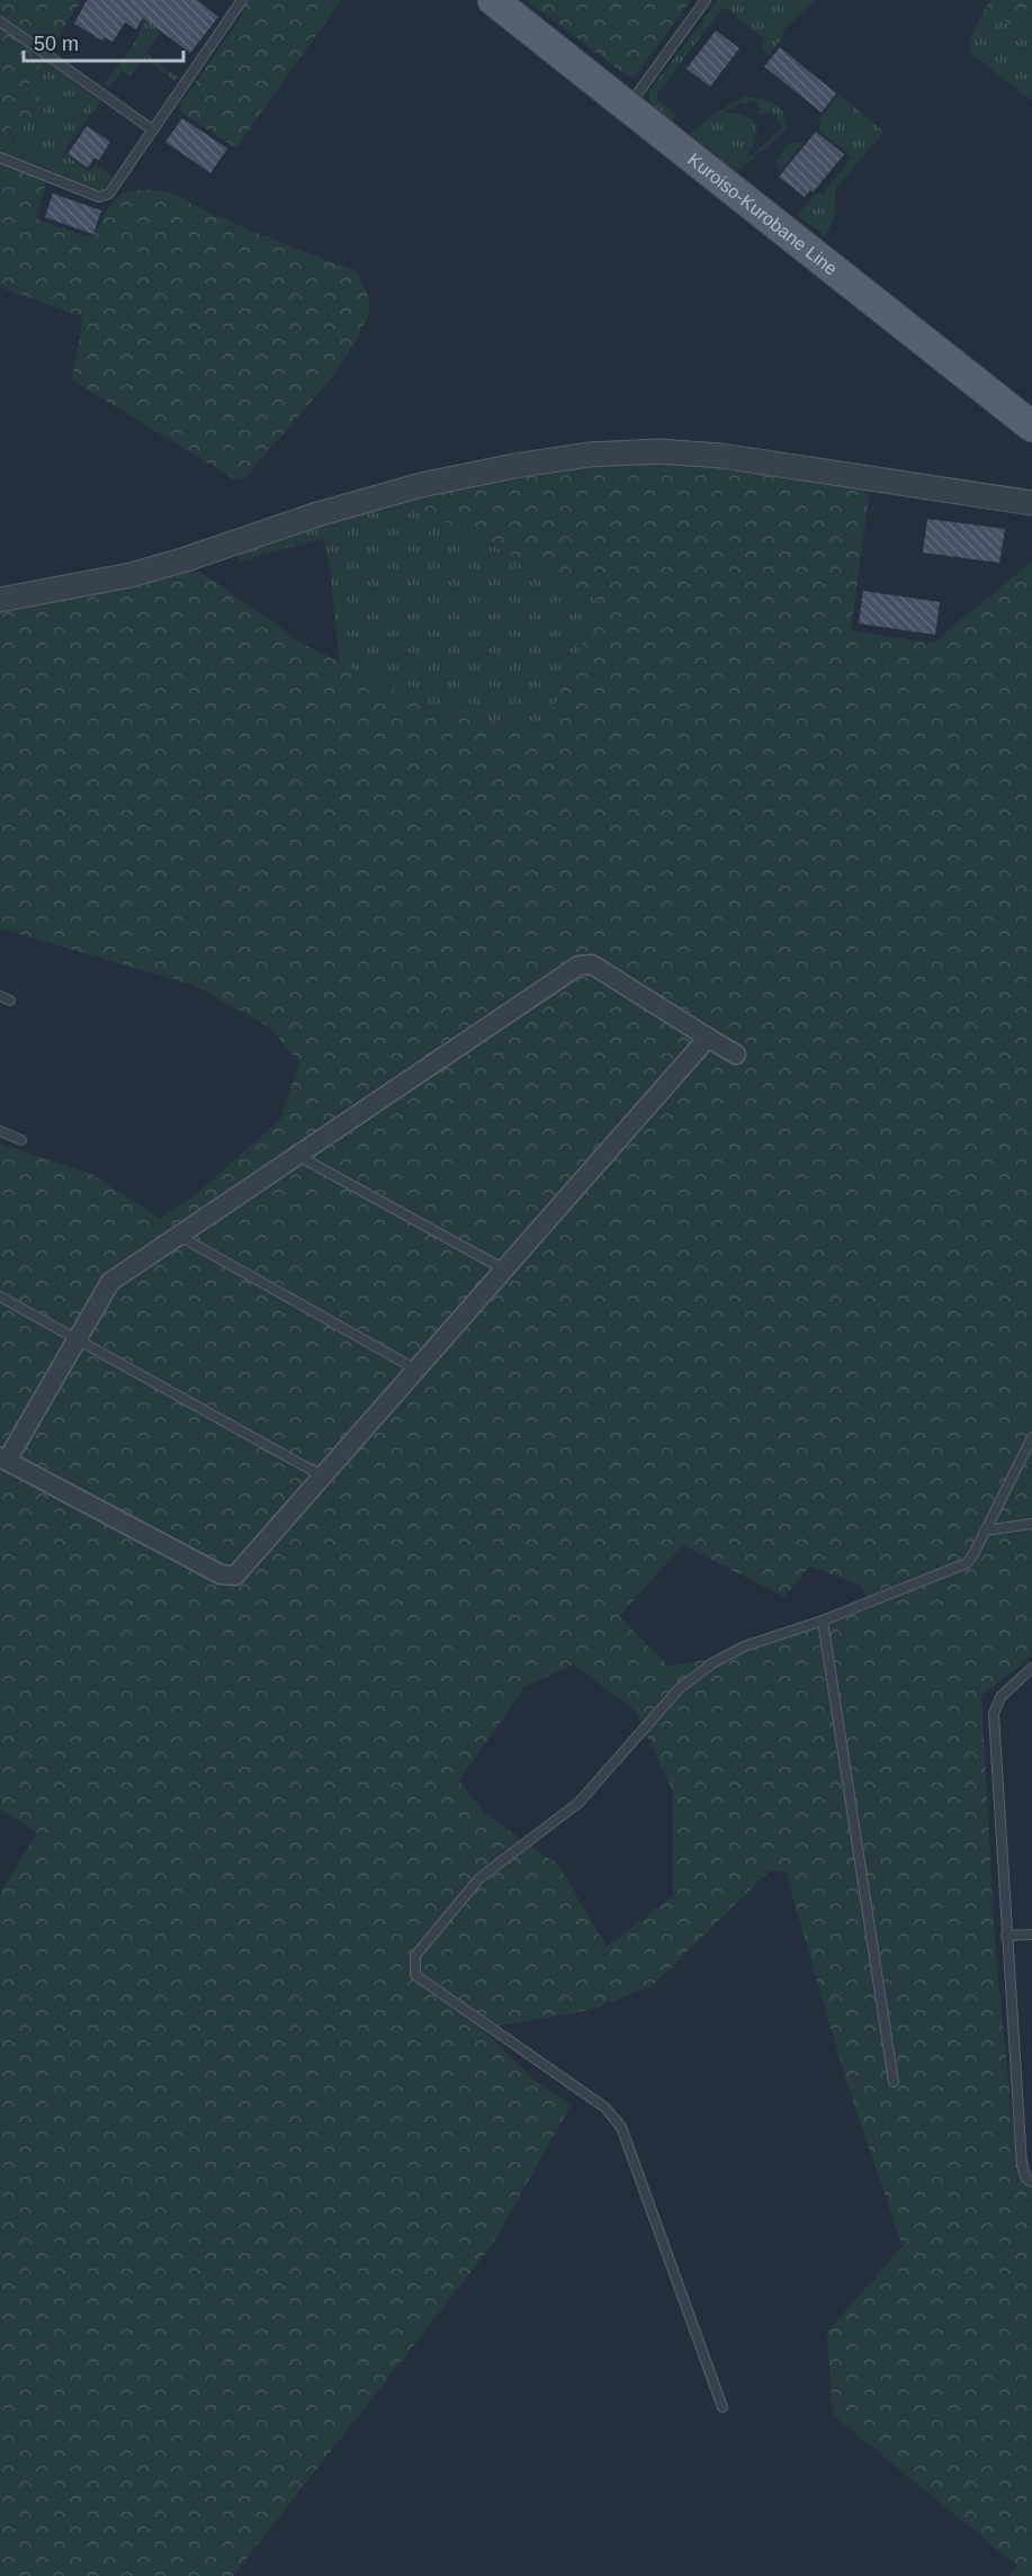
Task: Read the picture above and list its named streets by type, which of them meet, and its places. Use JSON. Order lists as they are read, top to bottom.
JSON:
{
  "streets": {
    "main road": ["Kuroiso-Kurobane Line"]
  },
  "scale_bar": "50 m"
}
